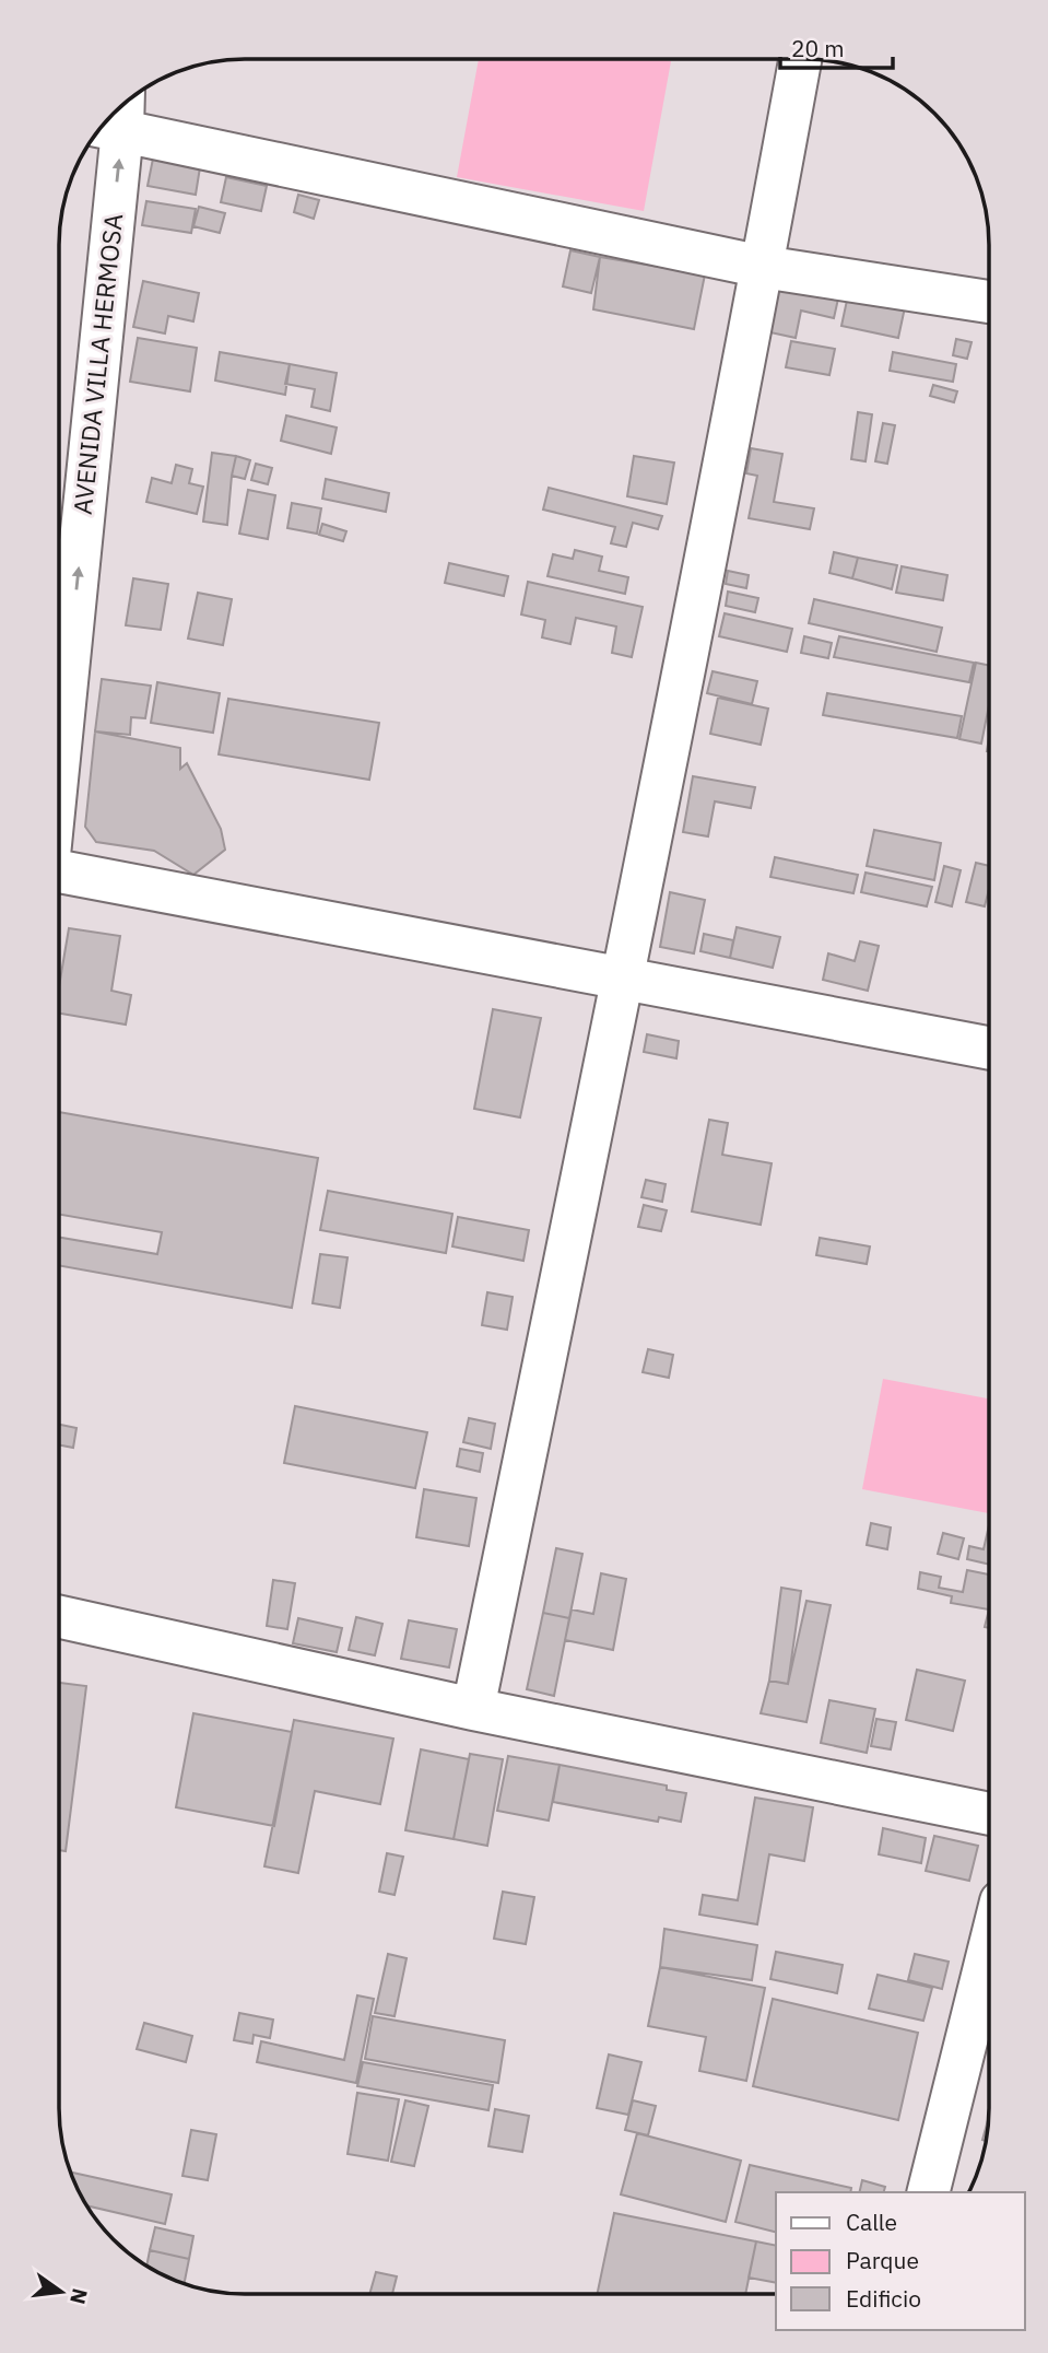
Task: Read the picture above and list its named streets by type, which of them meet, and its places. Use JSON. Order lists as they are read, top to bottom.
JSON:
{
  "streets": {
    "street": ["AVENIDA VILLA HERMOSA"]
  },
  "one_way": ["AVENIDA VILLA HERMOSA"],
  "legend": ["Calle", "Parque", "Edificio"],
  "scale_bar": "20 m",
  "north": "right"
}
